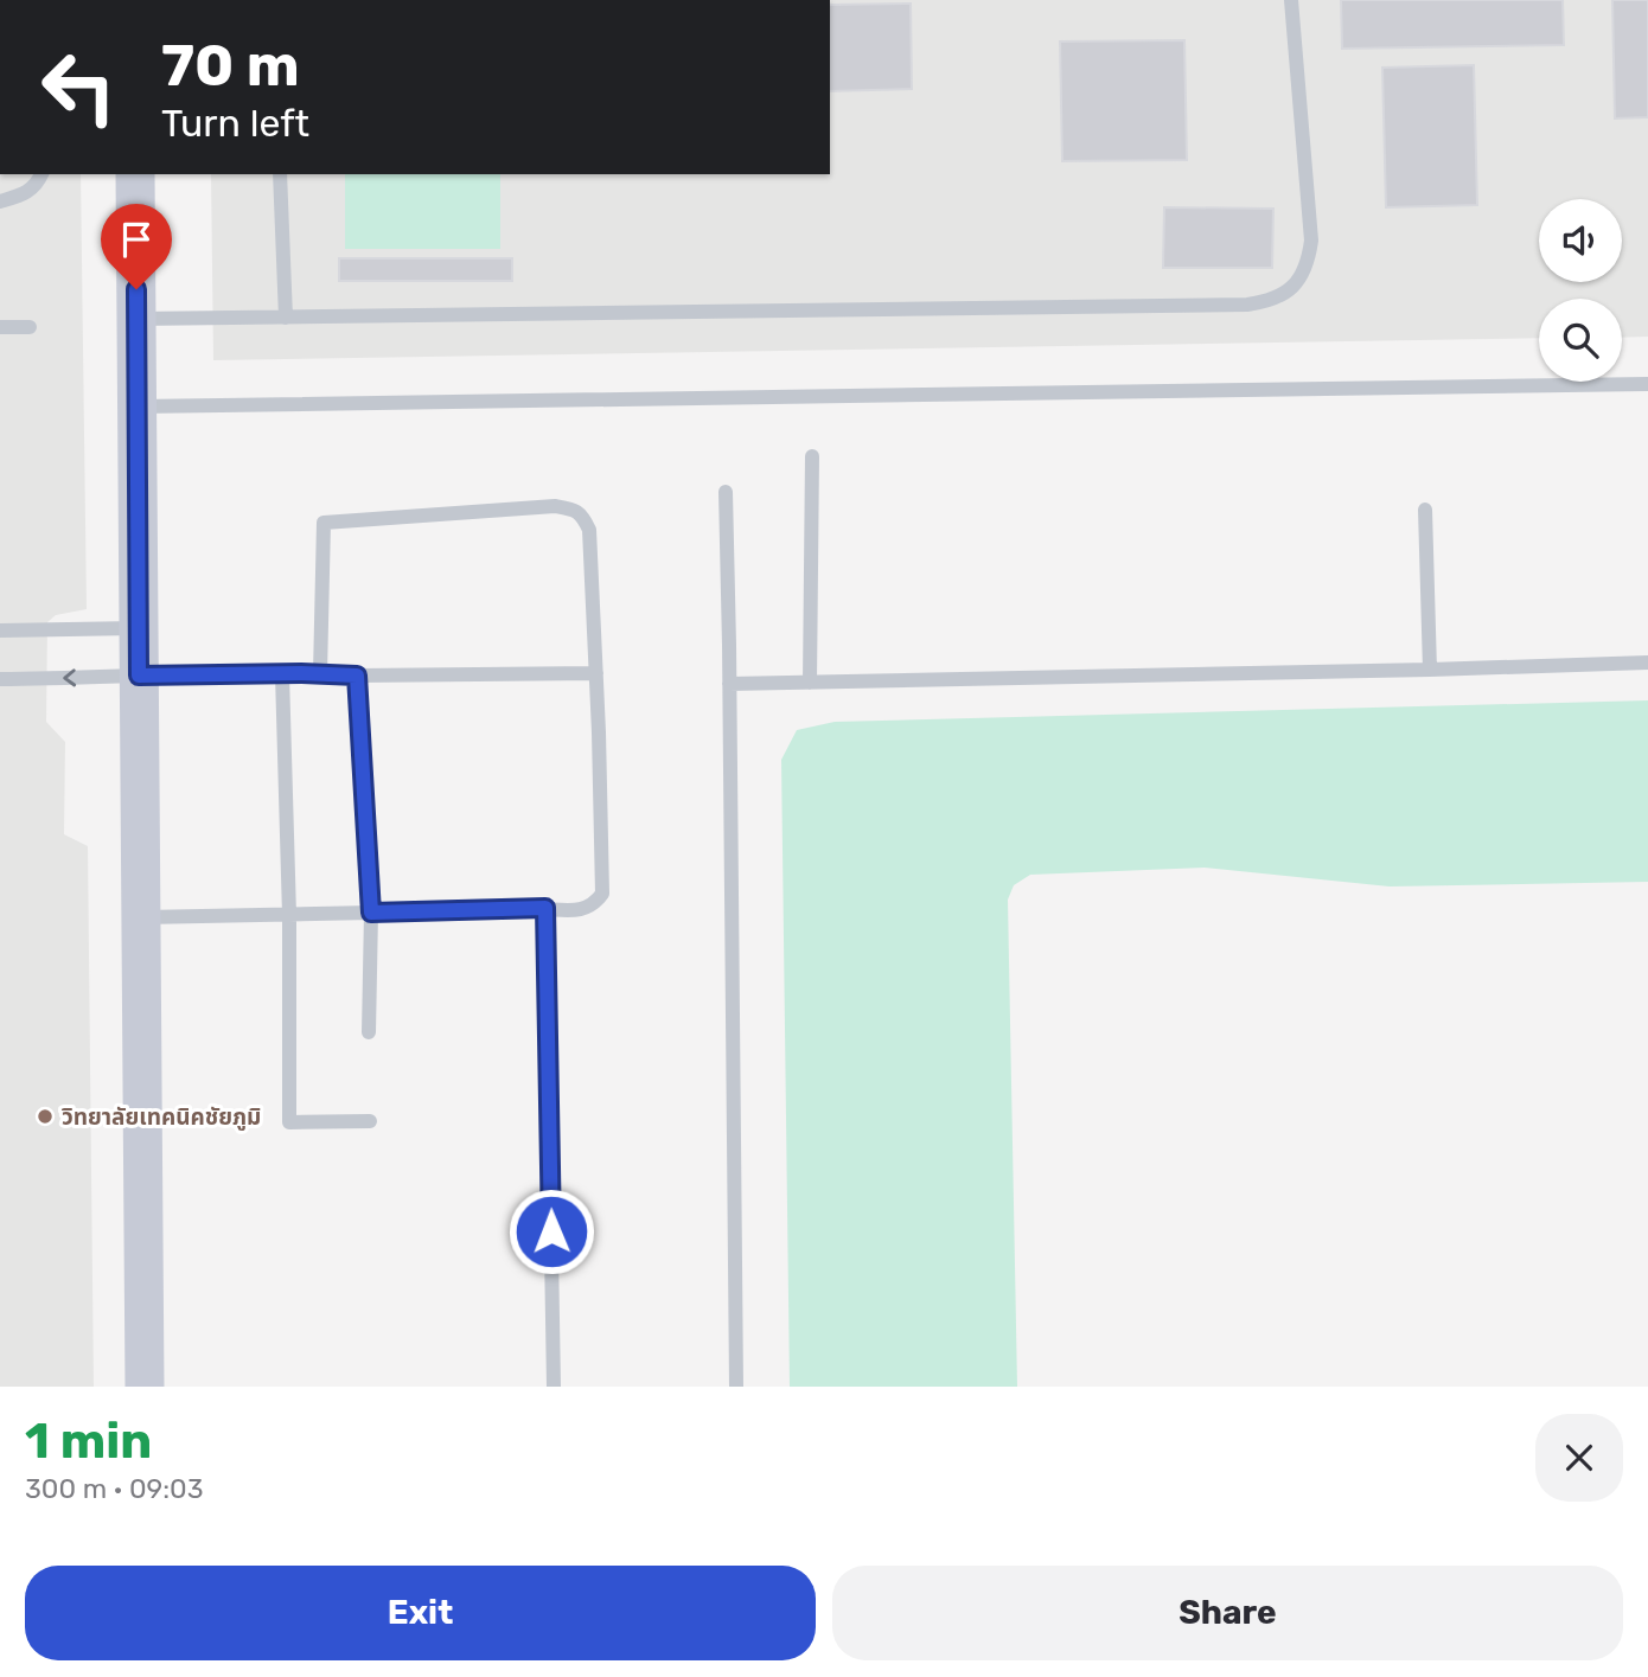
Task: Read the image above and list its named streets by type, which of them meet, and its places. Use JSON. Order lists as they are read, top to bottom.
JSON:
{
  "places": ["วิทยาลัยเทคนิคชัยภูมิ"],
  "page": {
    "turn": ["70 m", "Turn left"],
    "heading": ["1 min", "300 m · 09:03"],
    "buttons": ["Exit", "Share"]
  }
}
